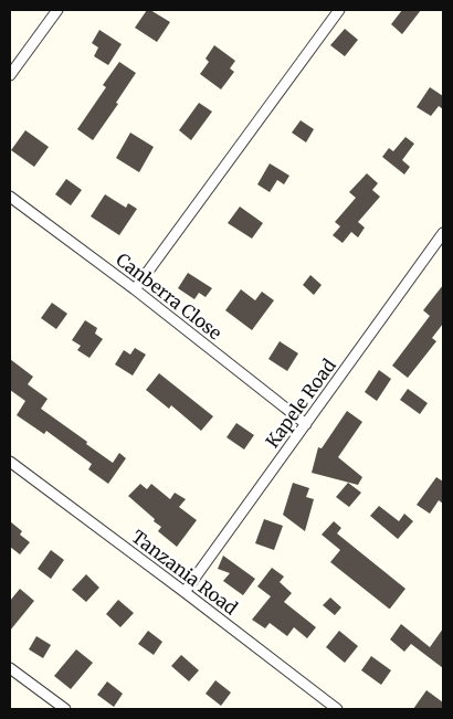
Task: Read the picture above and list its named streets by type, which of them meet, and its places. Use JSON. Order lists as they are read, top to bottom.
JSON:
{
  "streets": {
    "street": ["Canberra Close", "Kapele Road", "Tanzania Road"]
  },
  "crossings": [
    ["Canberra Close", "Kapele Road"],
    ["Kapele Road", "Tanzania Road"]
  ]
}
